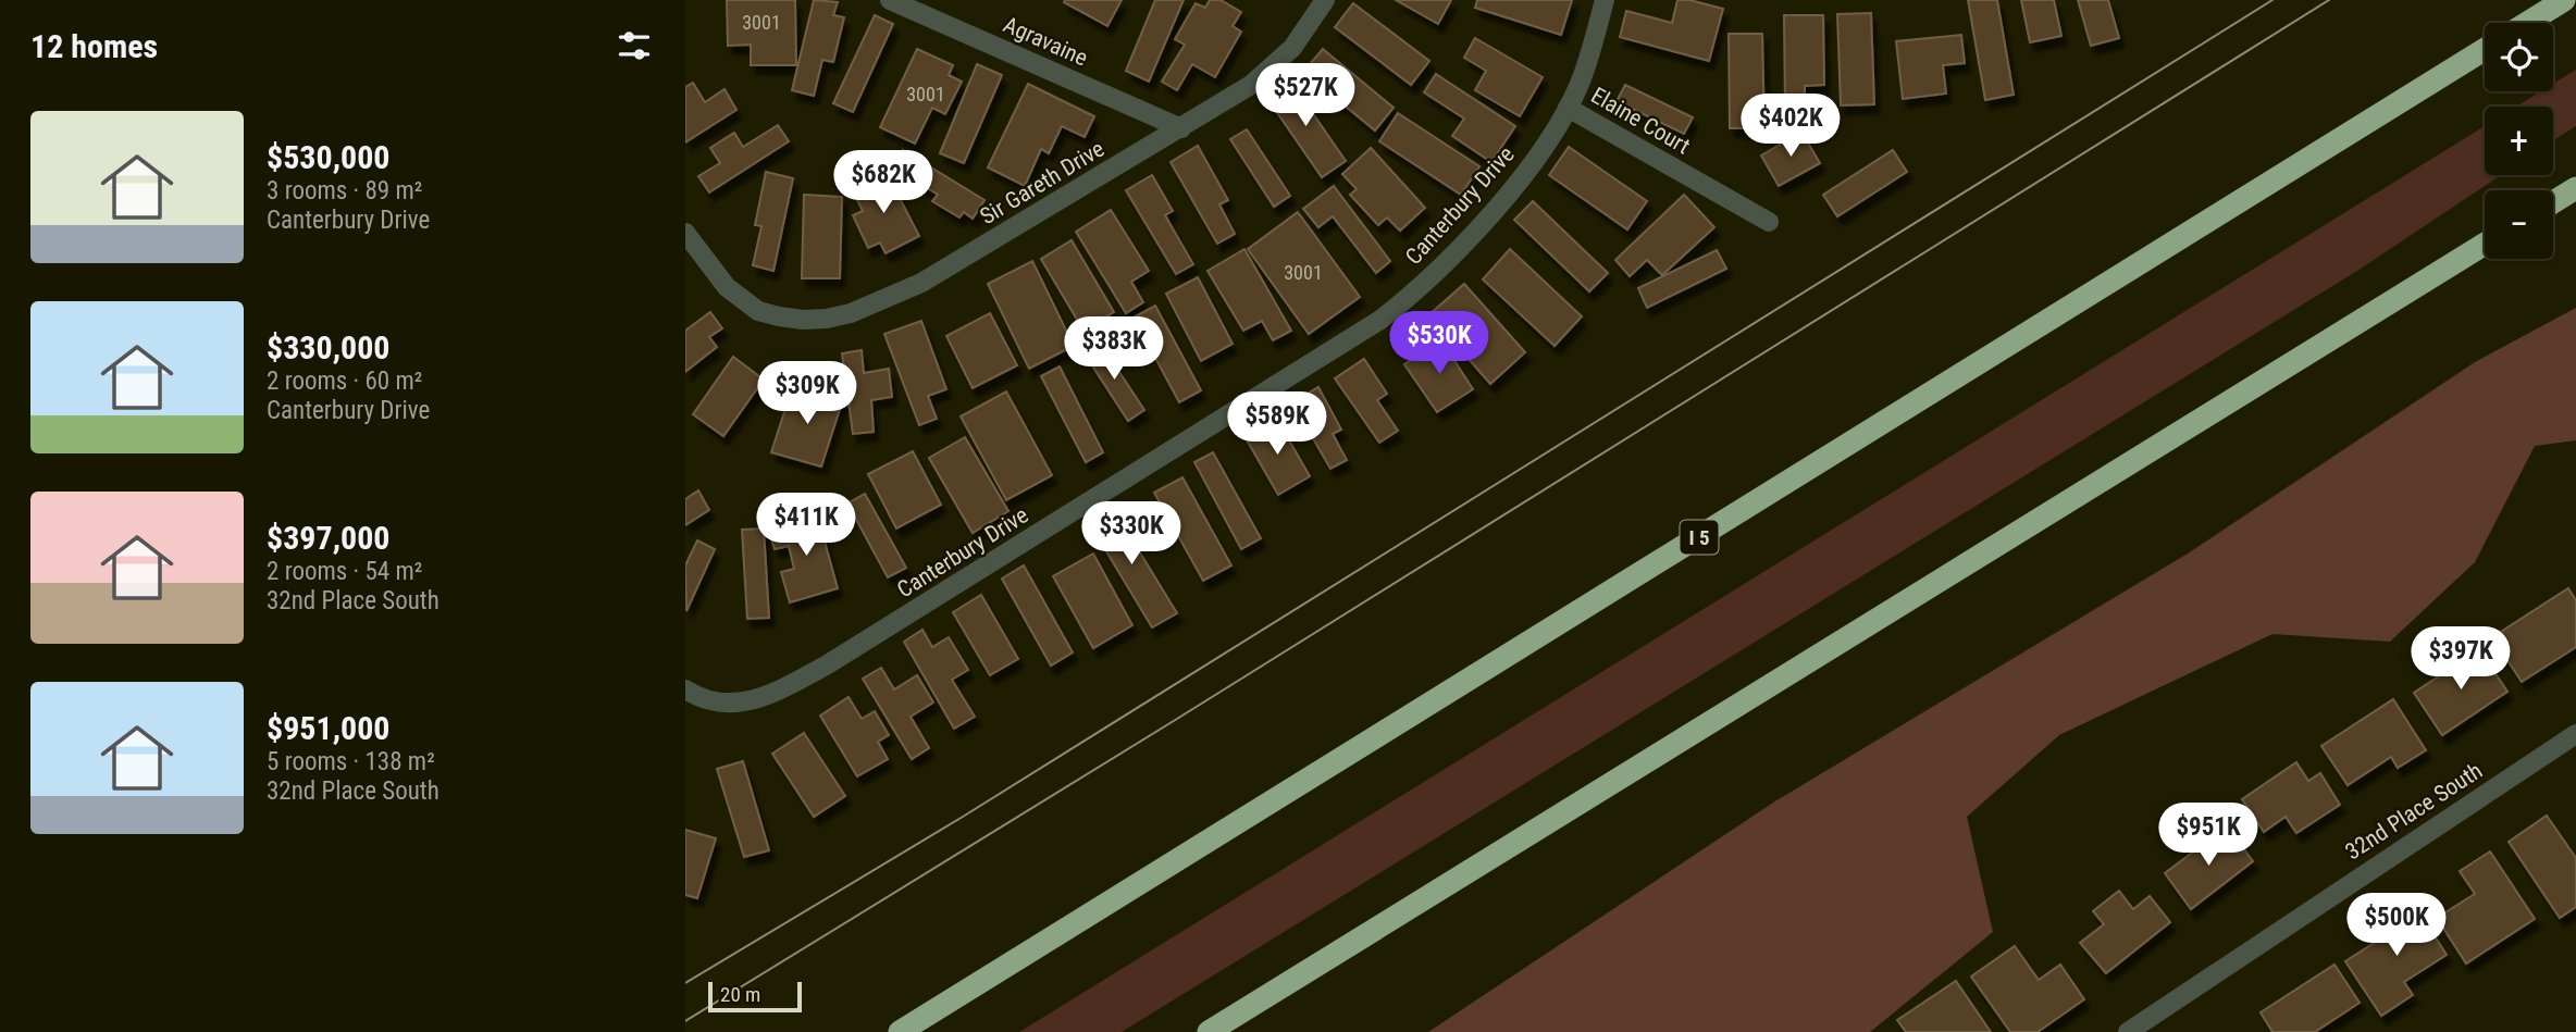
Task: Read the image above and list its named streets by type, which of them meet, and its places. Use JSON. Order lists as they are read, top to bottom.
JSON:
{
  "streets": {
    "highway": ["I 5"],
    "street": [
      "Agravaine",
      "Elaine Court",
      "Sir Gareth Drive",
      "Canterbury Drive",
      "32nd Place South"
    ]
  },
  "crossings": [
    ["Agravaine", "Sir Gareth Drive"],
    ["Elaine Court", "Canterbury Drive"]
  ],
  "house_numbers": ["3001", "3001", "3001"],
  "scale_bar": "20 m",
  "page": {
    "heading": "12 homes",
    "map_buttons": ["+", "−"],
    "price": [
      "$527K",
      "$402K",
      "$682K",
      "$530K",
      "$383K",
      "$309K",
      "$589K",
      "$411K",
      "$330K",
      "$397K",
      "$951K",
      "$500K"
    ],
    "list": [
      {
        "name": "$530,000",
        "note": "3 rooms · 89 m² · Canterbury Drive"
      },
      {
        "name": "$330,000",
        "note": "2 rooms · 60 m² · Canterbury Drive"
      },
      {
        "name": "$397,000",
        "note": "2 rooms · 54 m² · 32nd Place South"
      },
      {
        "name": "$951,000",
        "note": "5 rooms · 138 m² · 32nd Place South"
      }
    ],
    "scale": "20 m"
  }
}
